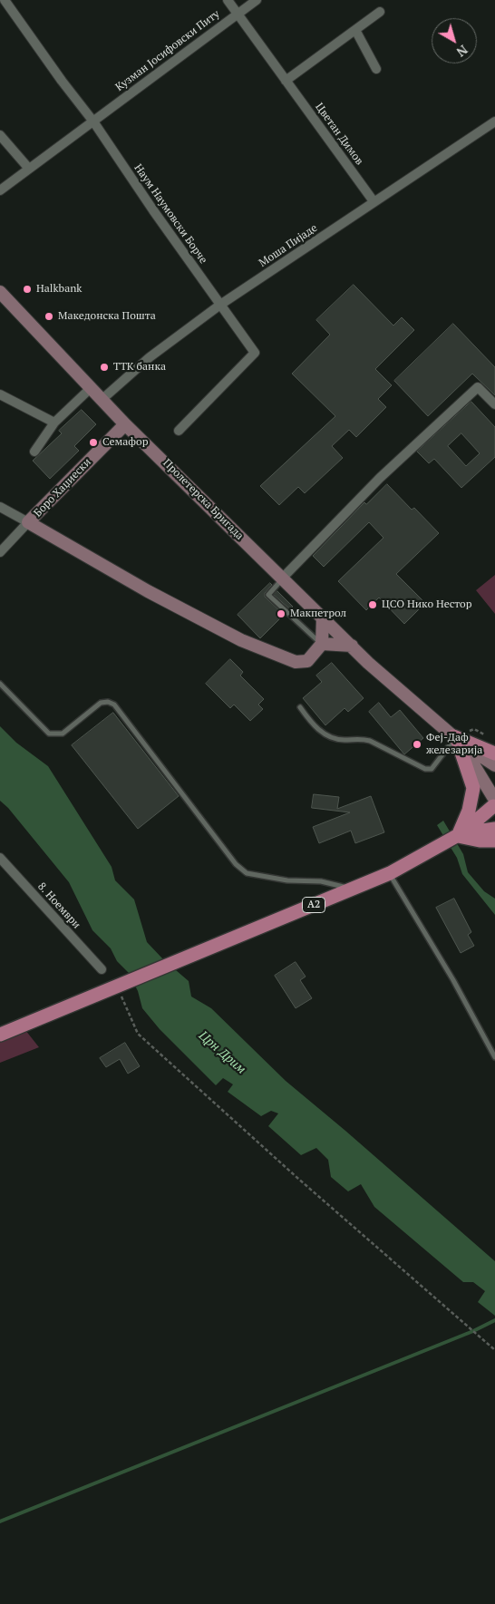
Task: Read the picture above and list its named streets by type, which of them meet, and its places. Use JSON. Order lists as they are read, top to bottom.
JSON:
{
  "streets": {
    "main road": ["A2"],
    "street": [
      "Кузман Јосифовски Питу",
      "Цветан Димов",
      "Наум Наумовски Борче",
      "Моша Пијаде",
      "Боро Хаџиески",
      "Пролетерска Бригада",
      "8. Ноември"
    ]
  },
  "crossings": [
    ["Кузман Јосифовски Питу", "Цветан Димов"],
    ["Кузман Јосифовски Питу", "Наум Наумовски Борче"],
    ["Цветан Димов", "Моша Пијаде"],
    ["Наум Наумовски Борче", "Моша Пијаде"],
    ["Моша Пијаде", "Пролетерска Бригада"],
    ["Боро Хаџиески", "Пролетерска Бригада"]
  ],
  "water": ["Црн Дрим"],
  "places": [
    "Halkbank",
    "Македонска Пошта",
    "TTK банка",
    "Семафор",
    "ЦСО Нико Нестор",
    "Макпетрол",
    "Феј-Даф железарија"
  ],
  "north": "bottom right"
}
